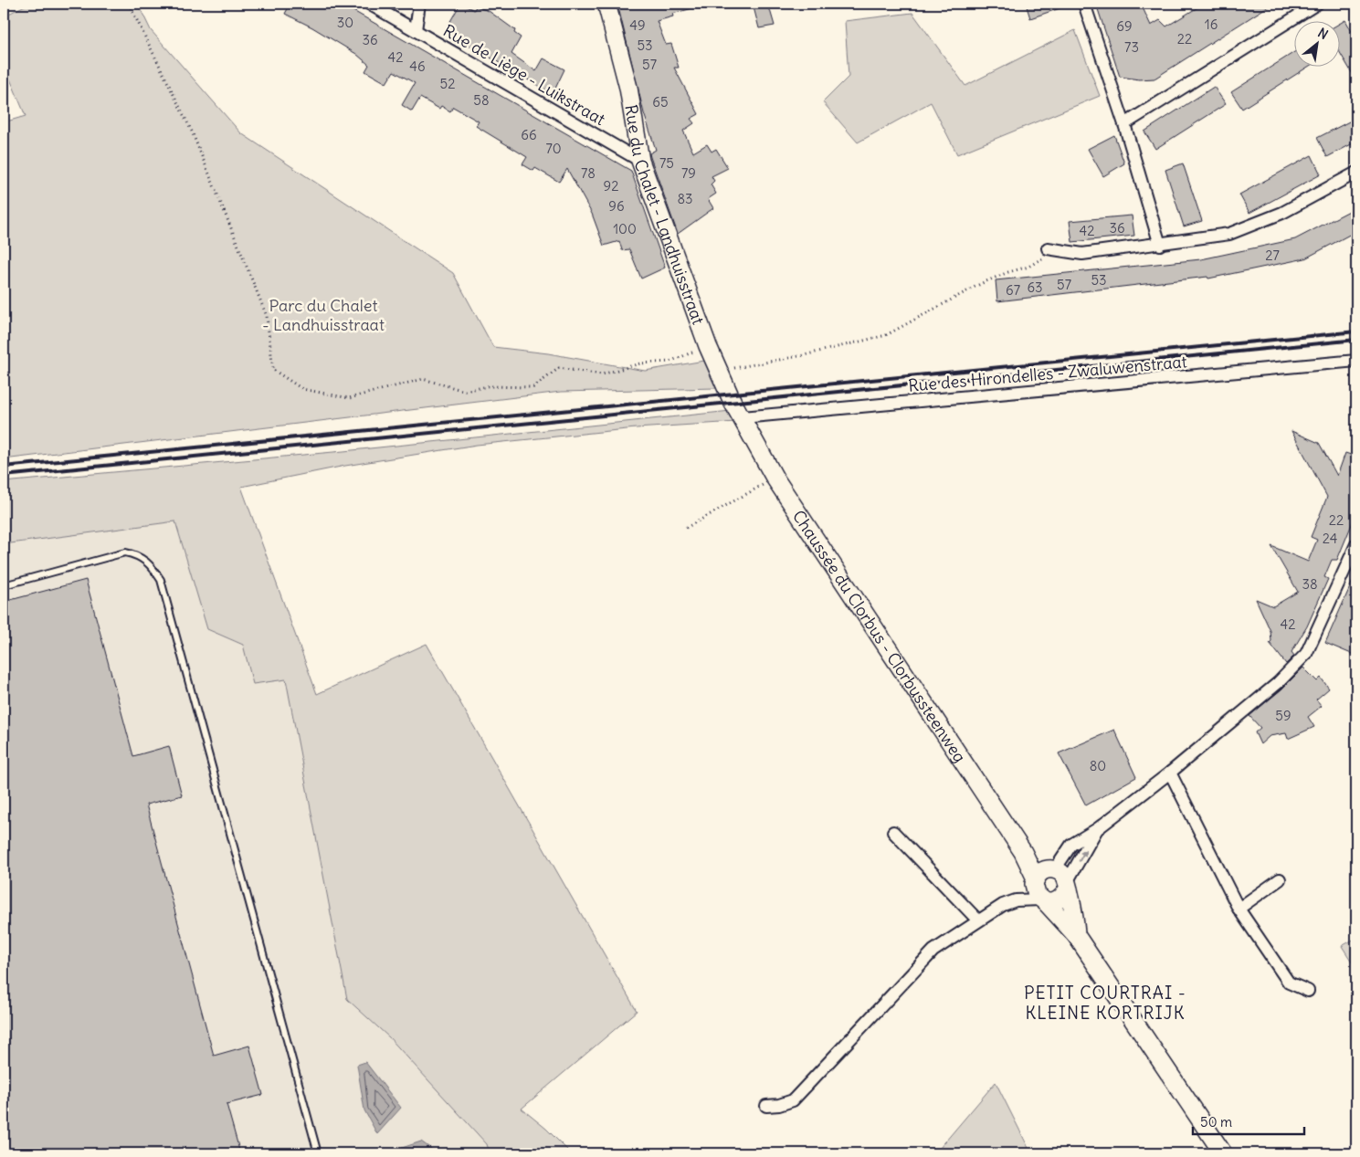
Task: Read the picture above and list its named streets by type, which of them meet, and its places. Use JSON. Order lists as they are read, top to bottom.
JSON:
{
  "streets": {
    "street": [
      "Rue de Liège - Luikstraat",
      "Rue du Chalet - Landhuisstraat",
      "Rue des Hirondelles - Zwaluwenstraat",
      "Chaussée du Clorbus - Clorbussteenweg"
    ]
  },
  "crossings": [
    ["Rue de Liège - Luikstraat", "Rue du Chalet - Landhuisstraat"],
    ["Rue du Chalet - Landhuisstraat", "Rue des Hirondelles - Zwaluwenstraat"],
    ["Rue du Chalet - Landhuisstraat", "Chaussée du Clorbus - Clorbussteenweg"],
    ["Rue des Hirondelles - Zwaluwenstraat", "Chaussée du Clorbus - Clorbussteenweg"]
  ],
  "districts": ["PETIT COURTRAI - KLEINE KORTRIJK"],
  "parks": ["Parc du Chalet - Landhuisstraat"],
  "house_numbers": [
    "30",
    "16",
    "49",
    "69",
    "22",
    "36",
    "53",
    "73",
    "42",
    "57",
    "46",
    "52",
    "58",
    "65",
    "66",
    "70",
    "75",
    "78",
    "79",
    "92",
    "83",
    "96",
    "36",
    "100",
    "42",
    "27",
    "53",
    "57",
    "63",
    "67",
    "22",
    "24",
    "38",
    "42",
    "59",
    "80"
  ],
  "scale_bar": "50 m",
  "north": "top right"
}
